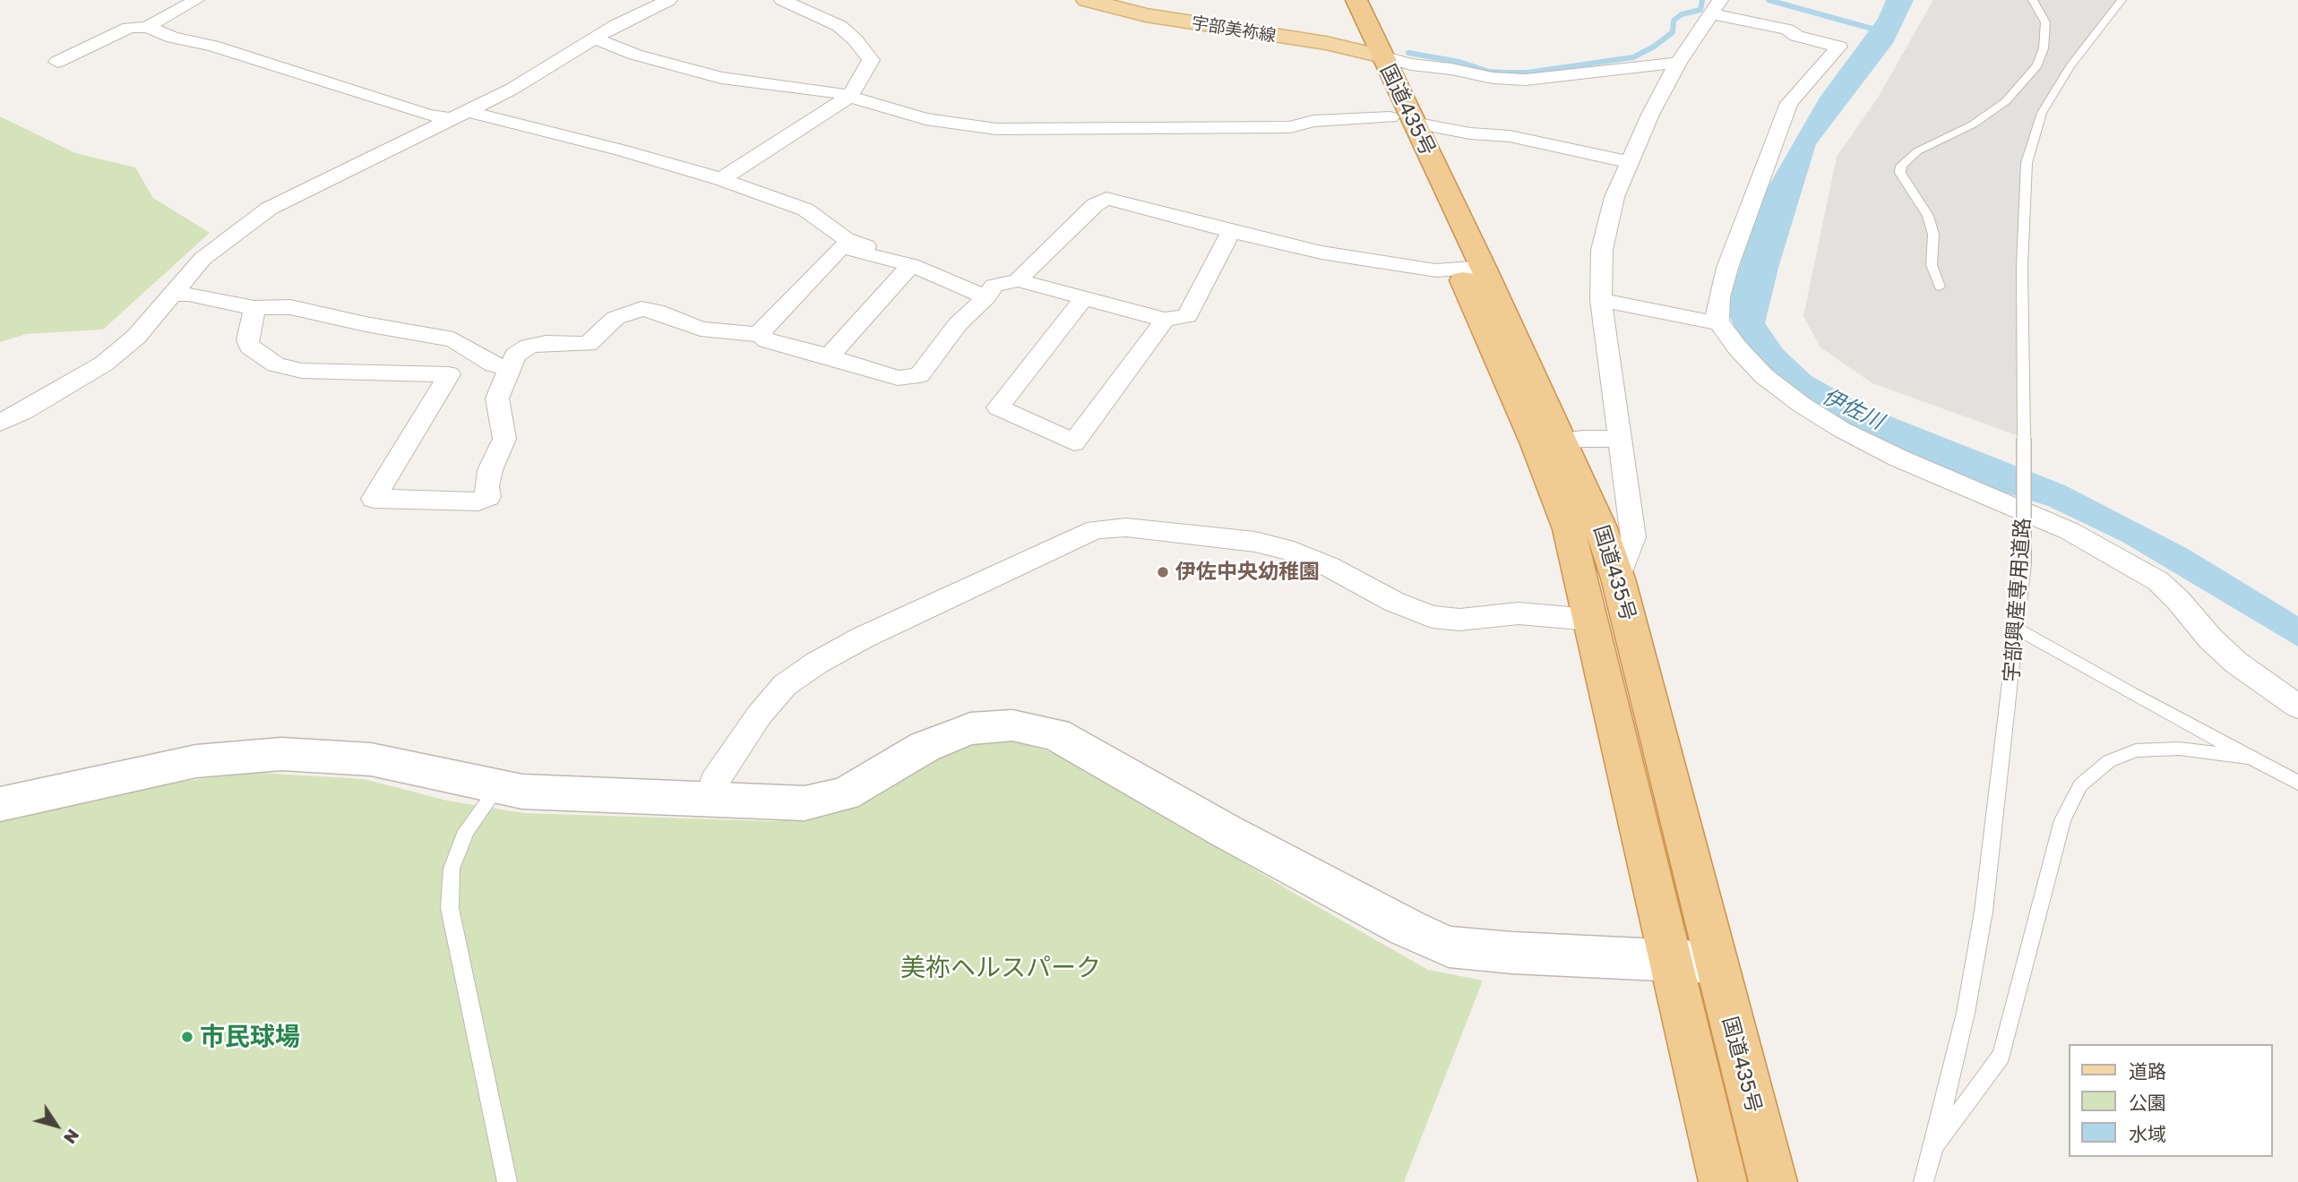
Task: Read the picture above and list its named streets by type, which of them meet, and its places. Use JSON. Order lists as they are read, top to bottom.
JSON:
{
  "streets": {
    "highway": ["国道435号"],
    "main road": ["宇部美祢線"],
    "lane": ["宇部興産専用道路"]
  },
  "crossings": [
    ["宇部美祢線", "国道435号"]
  ],
  "water": ["伊佐川"],
  "parks": ["美祢ヘルスパーク"],
  "places": ["伊佐中央幼稚園", "市民球場"],
  "legend": ["道路", "公園", "水域"],
  "north": "bottom right"
}
